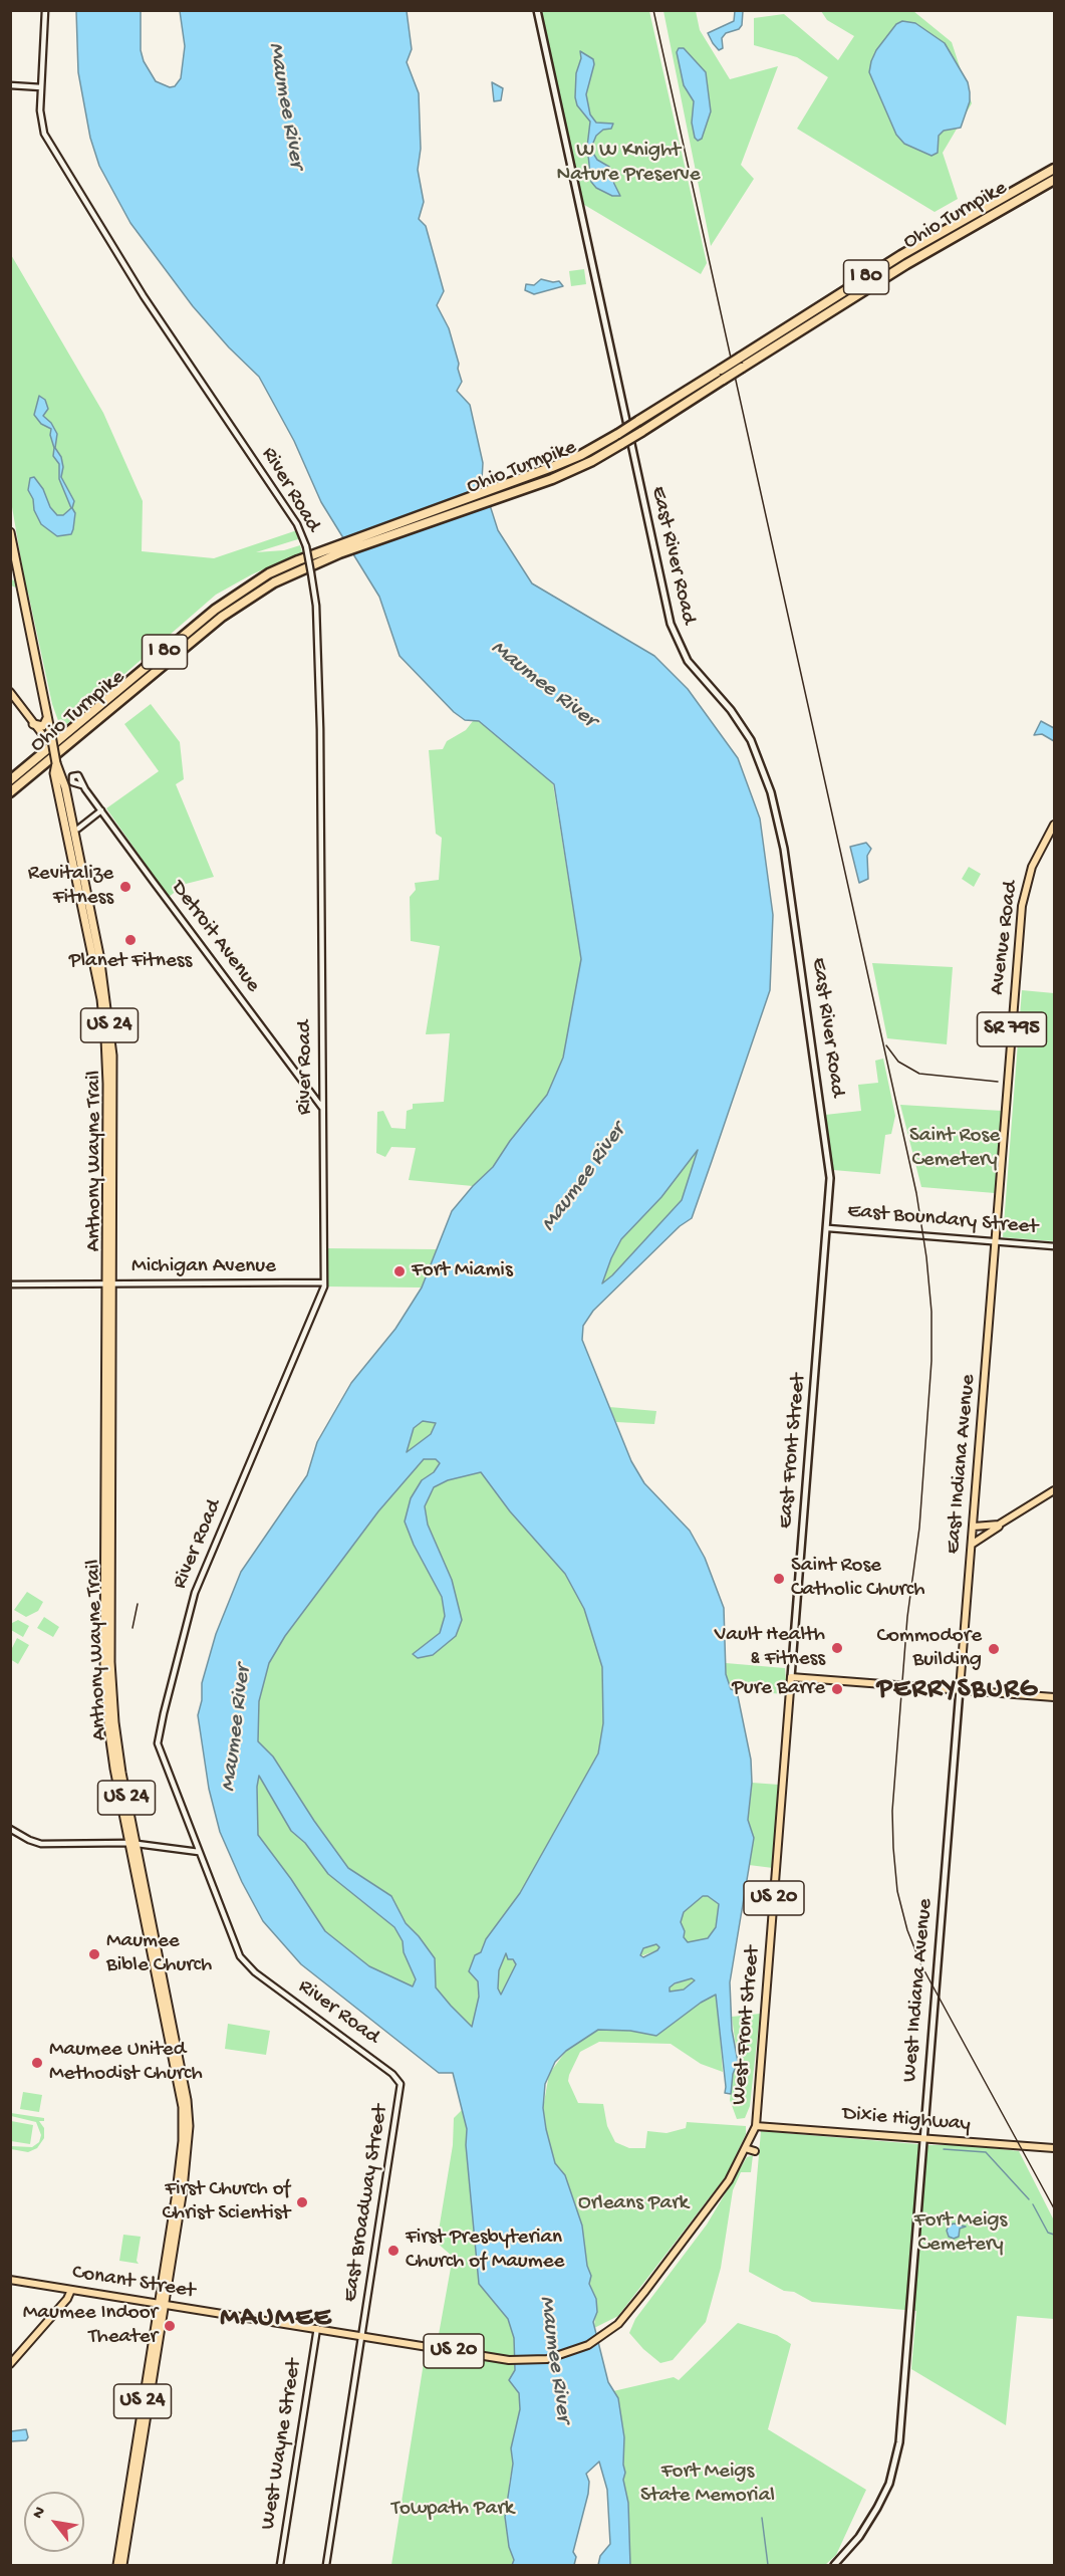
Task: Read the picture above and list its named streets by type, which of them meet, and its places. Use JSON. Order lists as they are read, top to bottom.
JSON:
{
  "streets": {
    "highway": [
      "Ohio Turnpike",
      "I 80",
      "US 24",
      "Anthony Wayne Trail"
    ],
    "main road": [
      "East River Road",
      "Avenue Road",
      "SR 795",
      "East Front Street",
      "East Indiana Avenue",
      "US 20",
      "West Indiana Avenue",
      "West Front Street",
      "Dixie Highway",
      "Conant Street"
    ],
    "street": [
      "River Road",
      "Detroit Avenue",
      "East Boundary Street",
      "Michigan Avenue",
      "East Broadway Street",
      "West Wayne Street"
    ]
  },
  "crossings": [
    ["River Road", "Detroit Avenue"],
    ["River Road", "Michigan Avenue"],
    ["River Road", "East Broadway Street"],
    ["East River Road", "East Boundary Street"],
    ["East River Road", "East Front Street"],
    ["Avenue Road", "East Boundary Street"],
    ["Avenue Road", "East Indiana Avenue"],
    ["Anthony Wayne Trail", "Michigan Avenue"],
    ["Anthony Wayne Trail", "Conant Street"],
    ["East Boundary Street", "East Front Street"],
    ["East Boundary Street", "East Indiana Avenue"],
    ["East Front Street", "West Front Street"],
    ["East Indiana Avenue", "West Indiana Avenue"],
    ["US 20", "West Front Street"],
    ["US 20", "Dixie Highway"],
    ["US 20", "Conant Street"],
    ["West Indiana Avenue", "Dixie Highway"],
    ["West Front Street", "Dixie Highway"],
    ["East Broadway Street", "Conant Street"],
    ["Conant Street", "West Wayne Street"]
  ],
  "districts": ["PERRYSBURG", "MAUMEE"],
  "water": ["Maumee River"],
  "parks": [
    "W W Knight Nature Preserve",
    "Saint Rose Cemetery",
    "Orleans Park",
    "Fort Meigs Cemetery",
    "Fort Meigs State Memorial",
    "Towpath Park"
  ],
  "places": [
    "Revitalize Fitness",
    "Planet Fitness",
    "Fort Miamis",
    "Saint Rose Catholic Church",
    "Vault Health & Fitness",
    "Commodore Building",
    "Pure Barre",
    "Maumee Bible Church",
    "Maumee United Methodist Church",
    "First Church of Christ Scientist",
    "First Presbyterian Church of Maumee",
    "Maumee Indoor Theater"
  ],
  "north": "top left"
}
